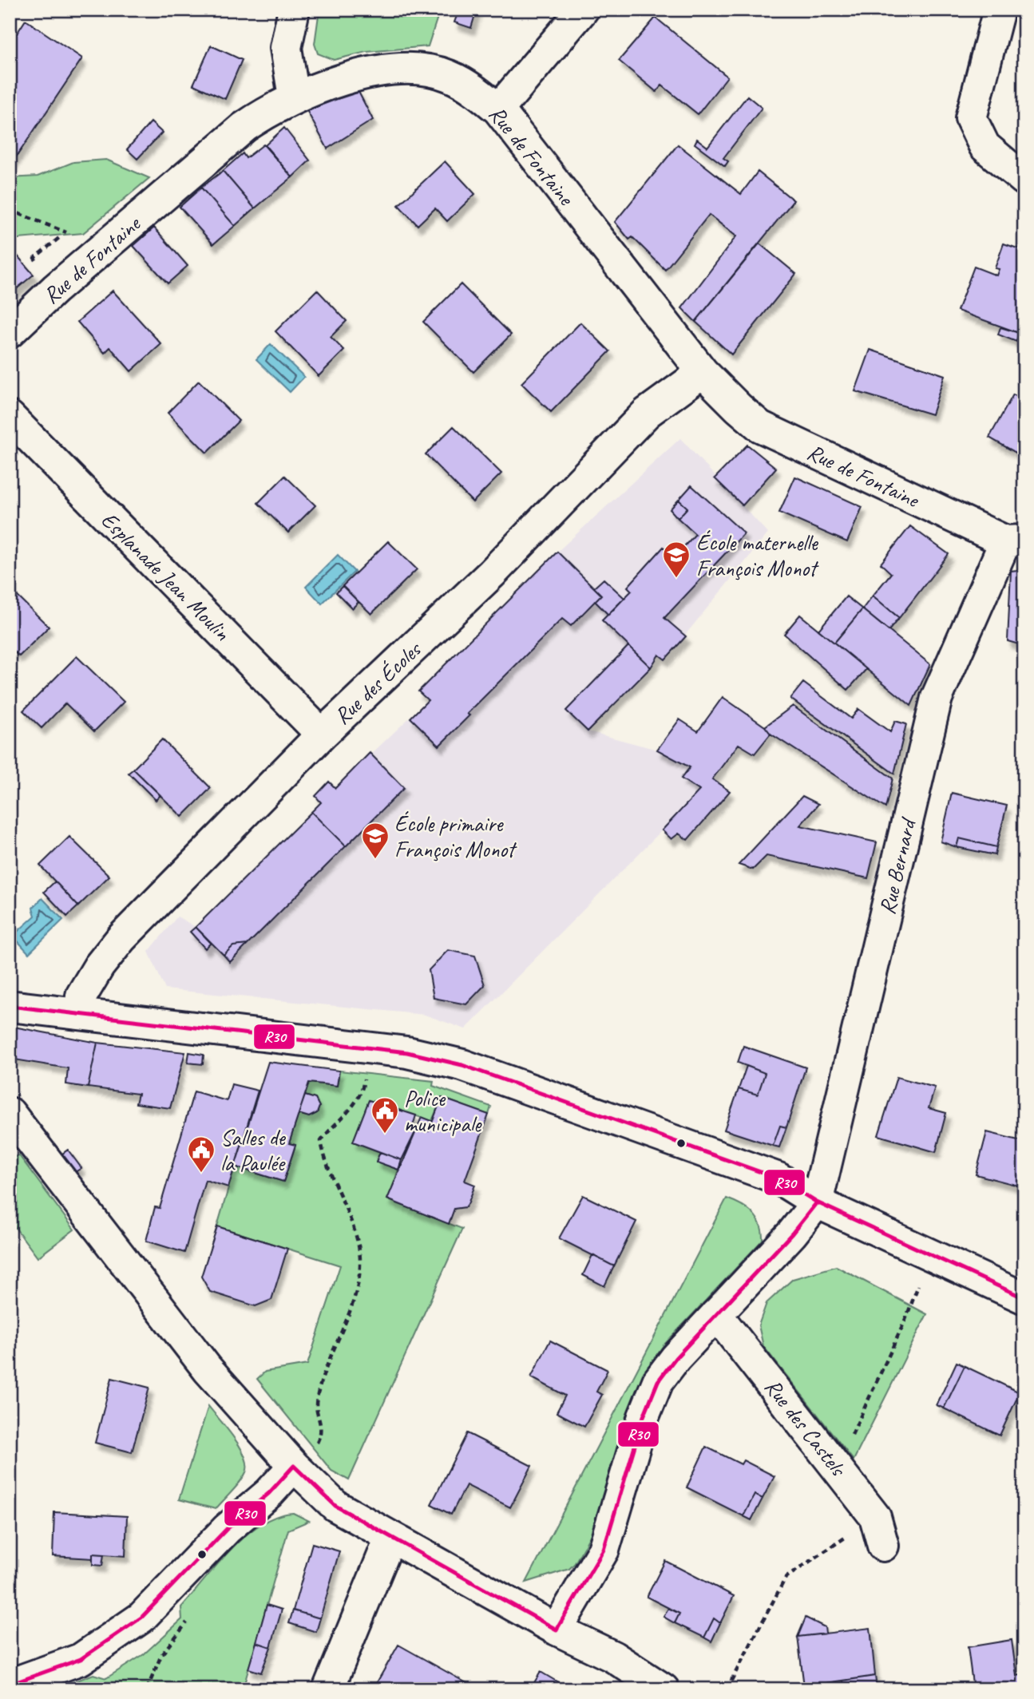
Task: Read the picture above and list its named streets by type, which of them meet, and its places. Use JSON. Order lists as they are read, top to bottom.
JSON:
{
  "streets": {
    "street": [
      "Rue de Fontaine",
      "Esplanade Jean Moulin",
      "Rue des Écoles",
      "Rue Bernard",
      "Rue des Castels"
    ]
  },
  "crossings": [
    ["Rue de Fontaine", "Rue des Écoles"],
    ["Rue de Fontaine", "Rue Bernard"],
    ["Esplanade Jean Moulin", "Rue des Écoles"]
  ],
  "places": {
    "school or university": ["École maternelle François Monot", "École primaire François Monot"],
    "public building": ["Police municipale", "Salles de la Paulée"]
  },
  "lines": ["transit line R30"]
}
